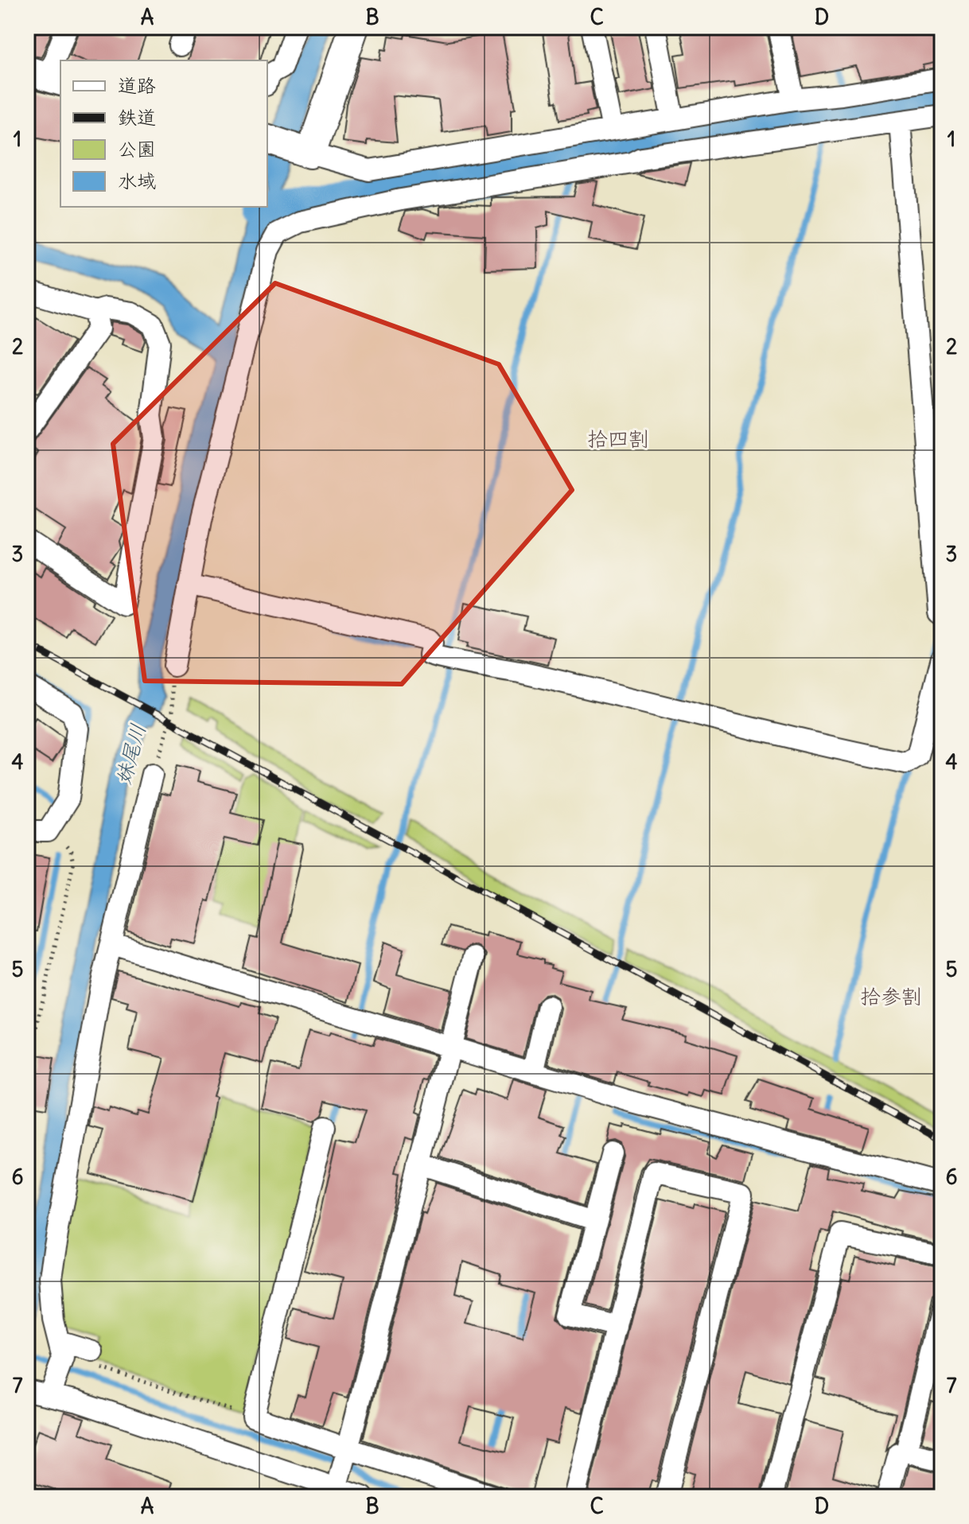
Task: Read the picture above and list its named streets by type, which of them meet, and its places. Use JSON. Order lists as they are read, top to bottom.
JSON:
{
  "districts": ["拾四割", "拾参割"],
  "water": ["妹尾川"],
  "legend": [
    "道路",
    "鉄道",
    "公園",
    "水域"
  ],
  "grid": {
    "columns": [
      "A",
      "B",
      "C",
      "D"
    ],
    "rows": [
      "1",
      "2",
      "3",
      "4",
      "5",
      "6",
      "7"
    ]
  }
}
